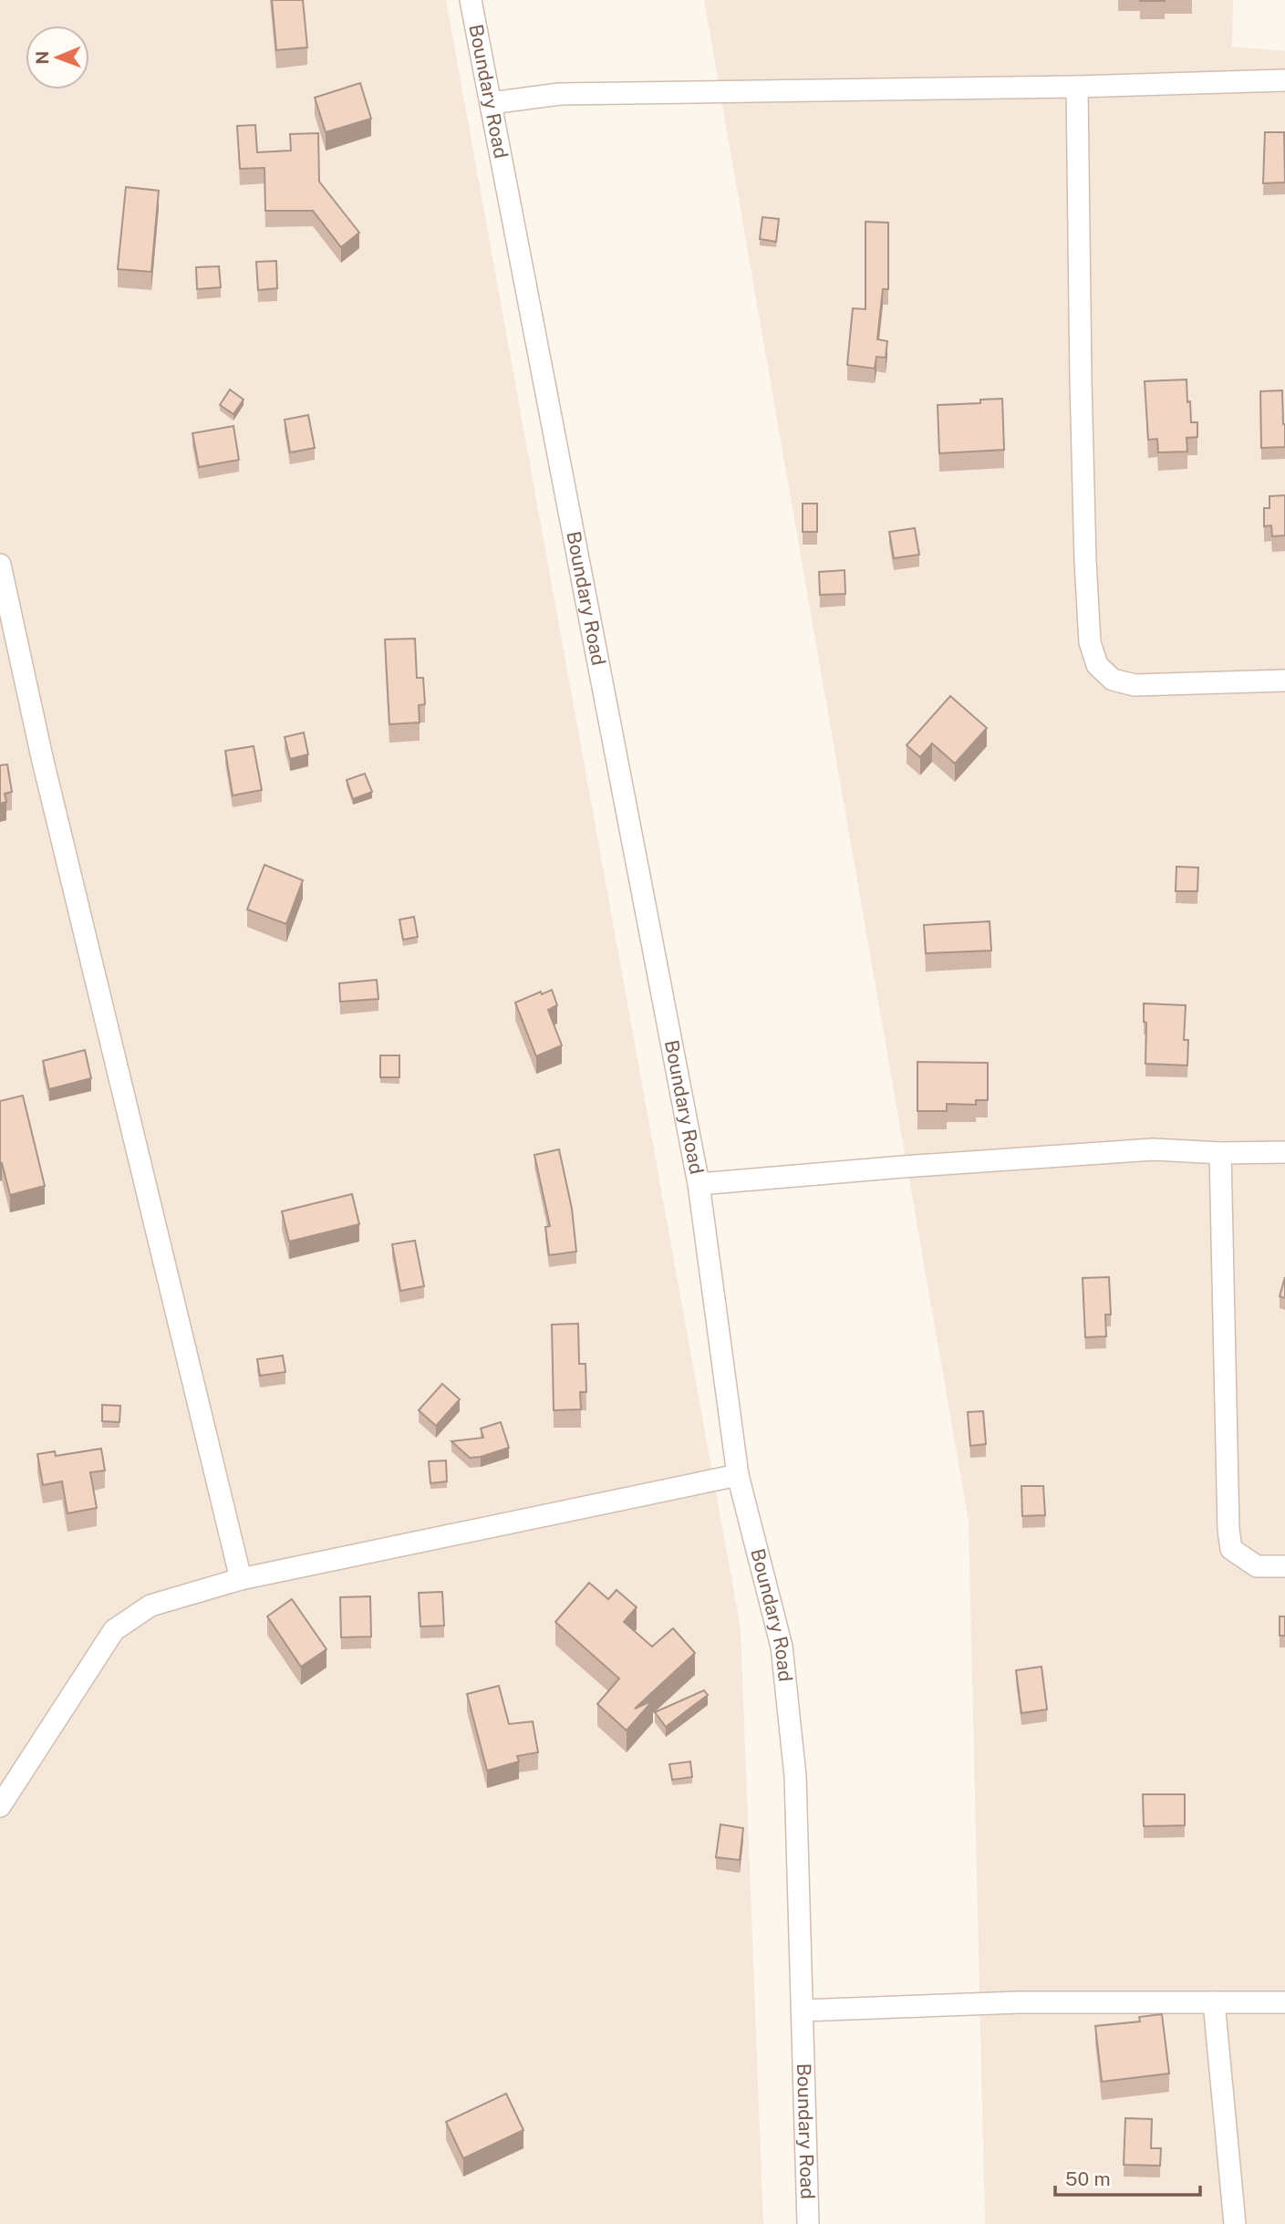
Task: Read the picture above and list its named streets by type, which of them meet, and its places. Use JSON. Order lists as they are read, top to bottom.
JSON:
{
  "streets": {
    "street": ["Boundary Road"]
  },
  "scale_bar": "50 m",
  "north": "left"
}
